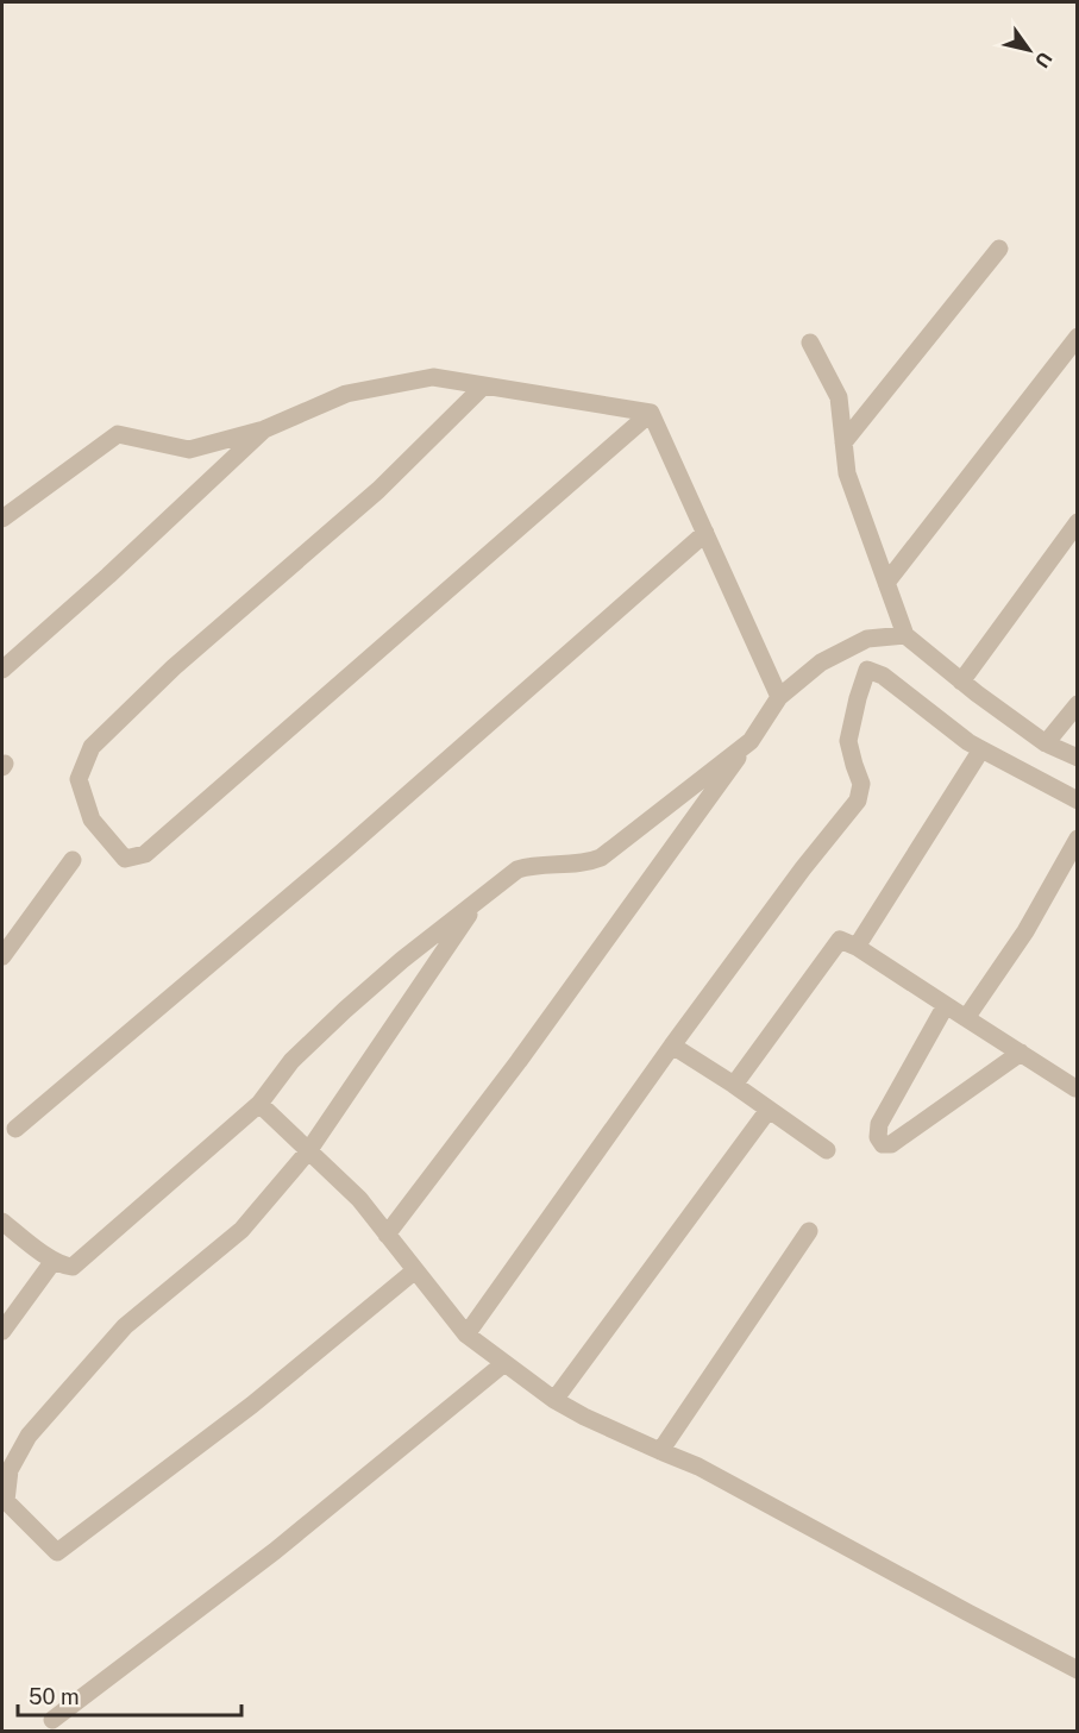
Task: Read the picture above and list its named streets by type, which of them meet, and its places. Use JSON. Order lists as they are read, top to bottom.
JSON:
{
  "scale_bar": "50 m",
  "north": "bottom right"
}
